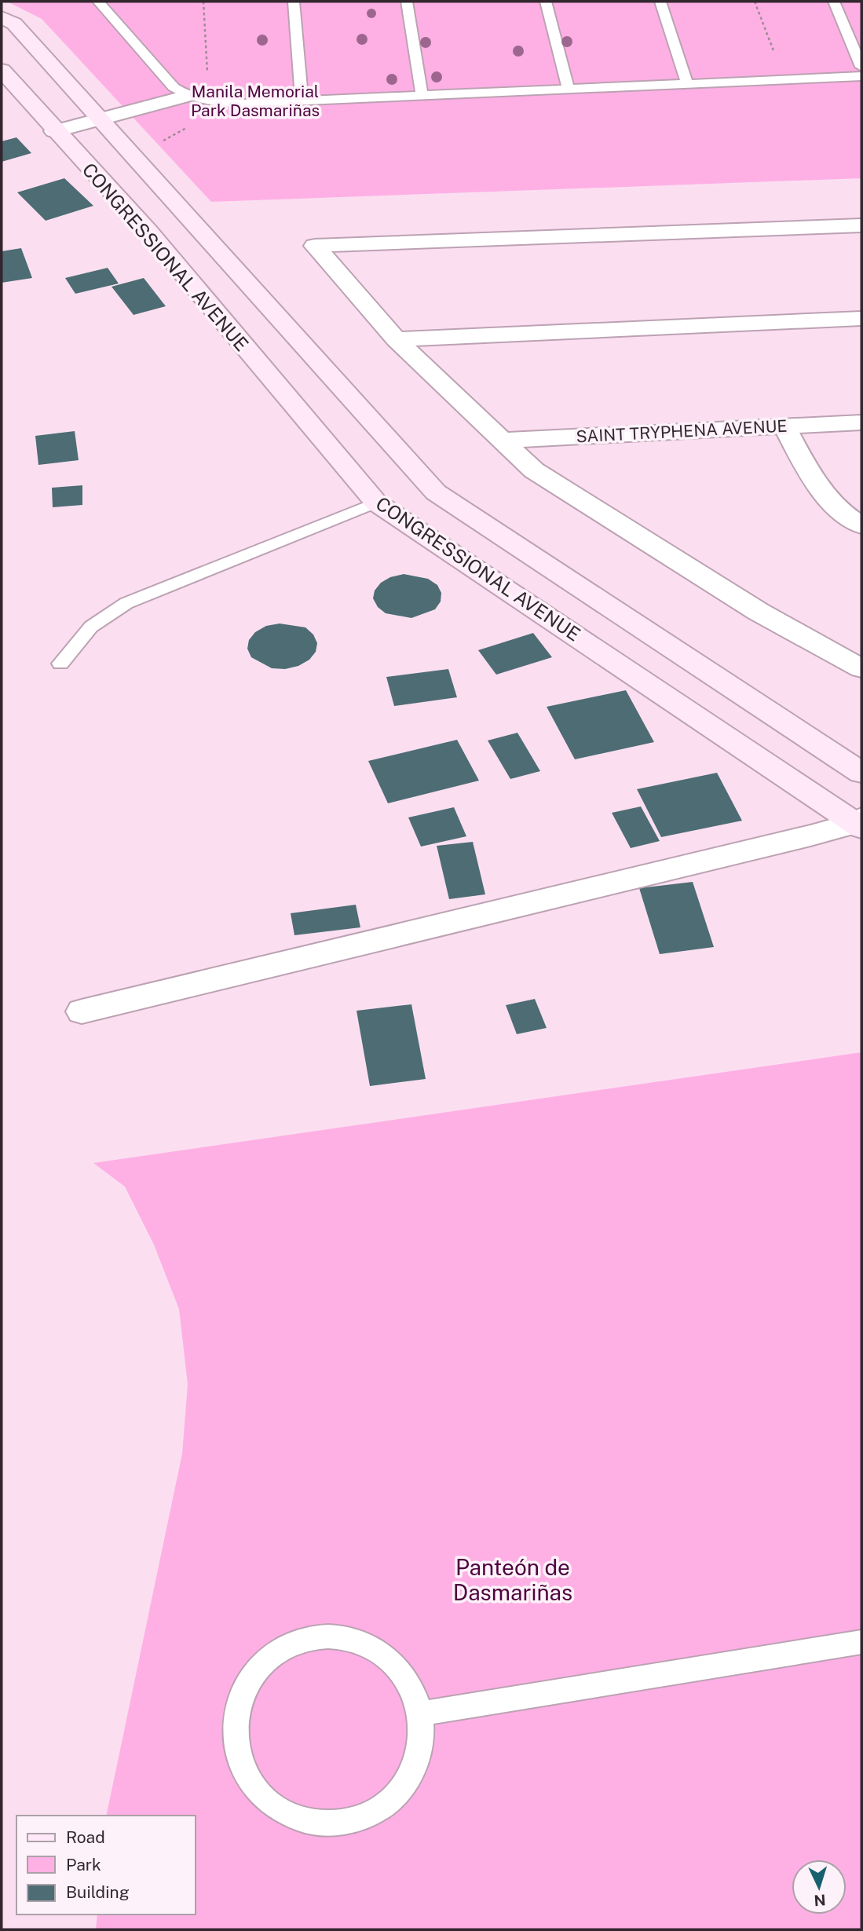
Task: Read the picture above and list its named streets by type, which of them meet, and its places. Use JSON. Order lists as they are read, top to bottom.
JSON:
{
  "streets": {
    "main road": ["CONGRESSIONAL AVENUE"],
    "street": ["SAINT TRYPHENA AVENUE"]
  },
  "parks": ["Manila Memorial Park Dasmariñas", "Panteón de Dasmariñas"],
  "legend": ["Road", "Park", "Building"],
  "north": "bottom"
}
